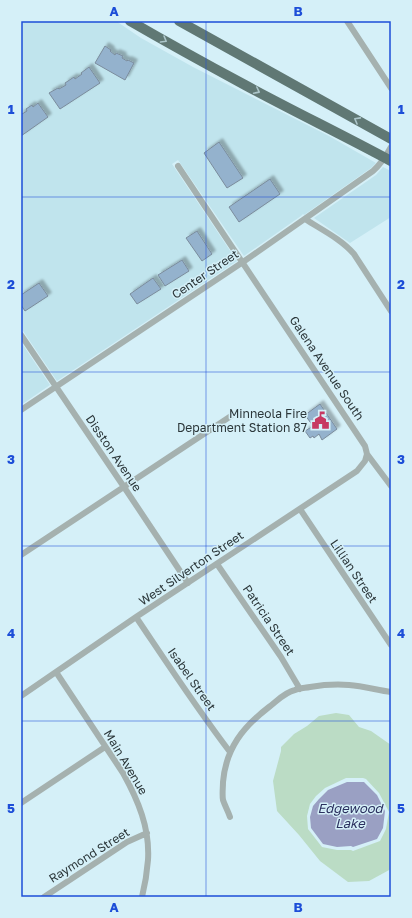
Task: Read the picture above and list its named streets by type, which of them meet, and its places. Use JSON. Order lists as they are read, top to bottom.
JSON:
{
  "streets": {
    "street": [
      "Center Street",
      "Galena Avenue South",
      "Disston Avenue",
      "West Silverton Street",
      "Lillian Street",
      "Patricia Street",
      "Isabel Street",
      "Main Avenue",
      "Raymond Street"
    ]
  },
  "crossings": [
    ["Center Street", "Galena Avenue South"],
    ["Center Street", "Disston Avenue"],
    ["Galena Avenue South", "West Silverton Street"],
    ["Disston Avenue", "West Silverton Street"],
    ["West Silverton Street", "Lillian Street"],
    ["West Silverton Street", "Patricia Street"],
    ["West Silverton Street", "Isabel Street"],
    ["West Silverton Street", "Main Avenue"],
    ["Main Avenue", "Raymond Street"]
  ],
  "water": ["Edgewood Lake"],
  "places": {
    "public building": ["Minneola Fire Department Station 87"]
  },
  "grid": {
    "columns": ["A", "B"],
    "rows": [
      "1",
      "2",
      "3",
      "4",
      "5"
    ]
  }
}
